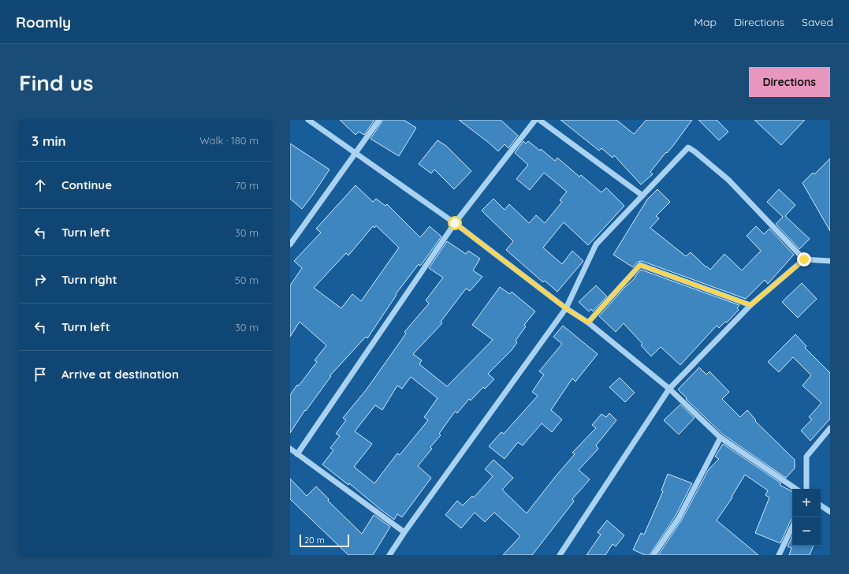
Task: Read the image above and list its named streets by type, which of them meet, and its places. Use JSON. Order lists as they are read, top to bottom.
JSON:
{
  "scale_bar": "20 m",
  "page": {
    "header": "Roamly",
    "nav": ["Map", "Directions", "Saved"],
    "buttons": "Directions",
    "title": "Find us",
    "heading": ["3 min", "Walk · 180 m"],
    "list": [
      ["Continue", "70 m"],
      ["Turn left", "30 m"],
      ["Turn right", "50 m"],
      ["Turn left", "30 m"],
      "Arrive at destination"
    ],
    "map_buttons": ["+", "−"],
    "scale": "20 m"
  }
}
